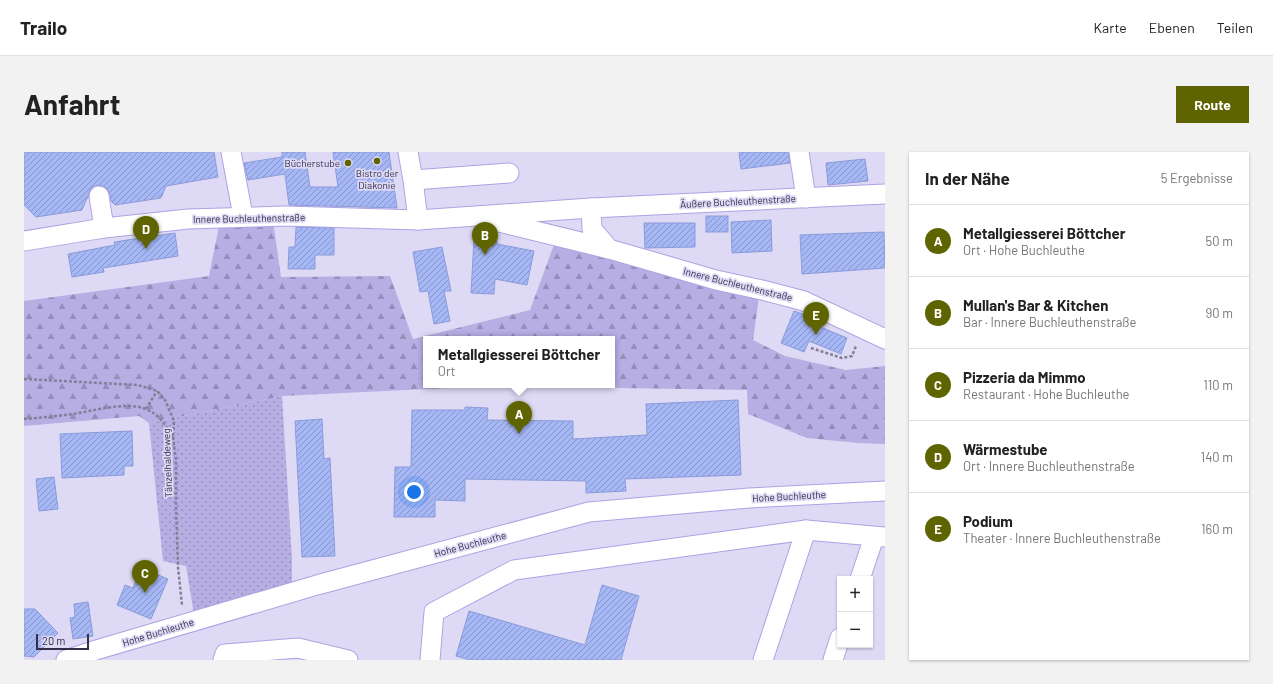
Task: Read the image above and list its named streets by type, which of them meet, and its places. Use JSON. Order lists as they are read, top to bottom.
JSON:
{
  "streets": {
    "street": ["Äußere Buchleuthenstraße", "Innere Buchleuthenstraße", "Hohe Buchleuthe"],
    "path": ["Tänzelhaldeweg"]
  },
  "crossings": [
    ["Äußere Buchleuthenstraße", "Innere Buchleuthenstraße"],
    ["Tänzelhaldeweg", "Hohe Buchleuthe"]
  ],
  "places": ["Bistro der Diakonie", "Bücherstube"],
  "scale_bar": "20 m",
  "page": {
    "header": "Trailo",
    "nav": ["Karte", "Ebenen", "Teilen"],
    "buttons": "Route",
    "title": "Anfahrt",
    "heading": ["In der Nähe", "5 Ergebnisse"],
    "list": [
      {
        "mark": "A",
        "name": "Metallgiesserei Böttcher",
        "note": "Ort · Hohe Buchleuthe",
        "value": "50 m"
      },
      {
        "mark": "B",
        "name": "Mullan's Bar & Kitchen",
        "note": "Bar · Innere Buchleuthenstraße",
        "value": "90 m"
      },
      {
        "mark": "C",
        "name": "Pizzeria da Mimmo",
        "note": "Restaurant · Hohe Buchleuthe",
        "value": "110 m"
      },
      {
        "mark": "D",
        "name": "Wärmestube",
        "note": "Ort · Innere Buchleuthenstraße",
        "value": "140 m"
      },
      {
        "mark": "E",
        "name": "Podium",
        "note": "Theater · Innere Buchleuthenstraße",
        "value": "160 m"
      }
    ],
    "pins": [
      "D",
      "B",
      "E",
      "A",
      "C"
    ],
    "popup": ["Metallgiesserei Böttcher", "Ort"],
    "map_buttons": ["+", "−"],
    "scale": "20 m"
  }
}
